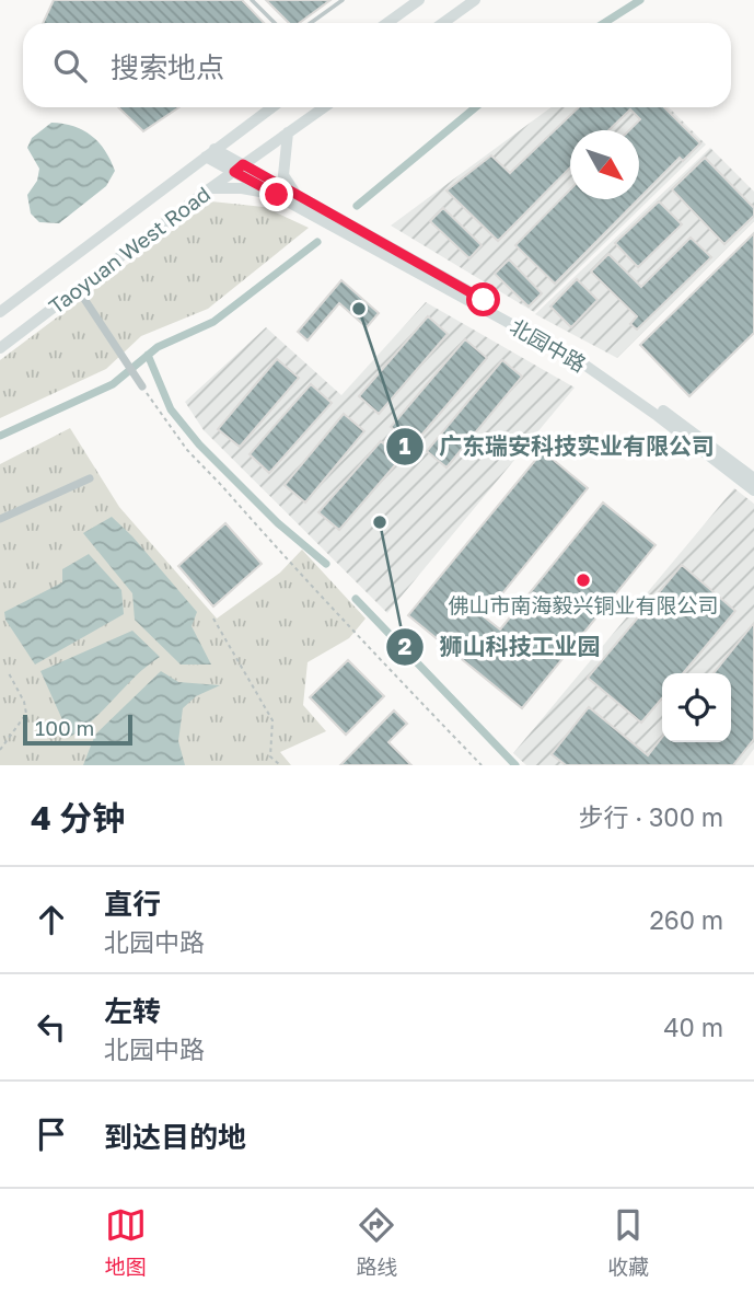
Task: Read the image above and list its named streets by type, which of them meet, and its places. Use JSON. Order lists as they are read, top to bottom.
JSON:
{
  "streets": {
    "street": ["Taoyuan West Road", "北园中路"]
  },
  "crossings": [
    ["Taoyuan West Road", "北园中路"]
  ],
  "places": ["广东瑞安科技实业有限公司", "狮山科技工业园", "佛山市南海毅兴铜业有限公司"],
  "scale_bar": "100 m",
  "north": "bottom right",
  "page": {
    "search": "搜索地点",
    "scale": "100 m",
    "heading": ["4 分钟", "步行 · 300 m"],
    "list": [
      ["直行", "北园中路", "260 m"],
      ["左转", "北园中路", "40 m"],
      "到达目的地"
    ],
    "nav": ["地图", "路线", "收藏"]
  }
}
